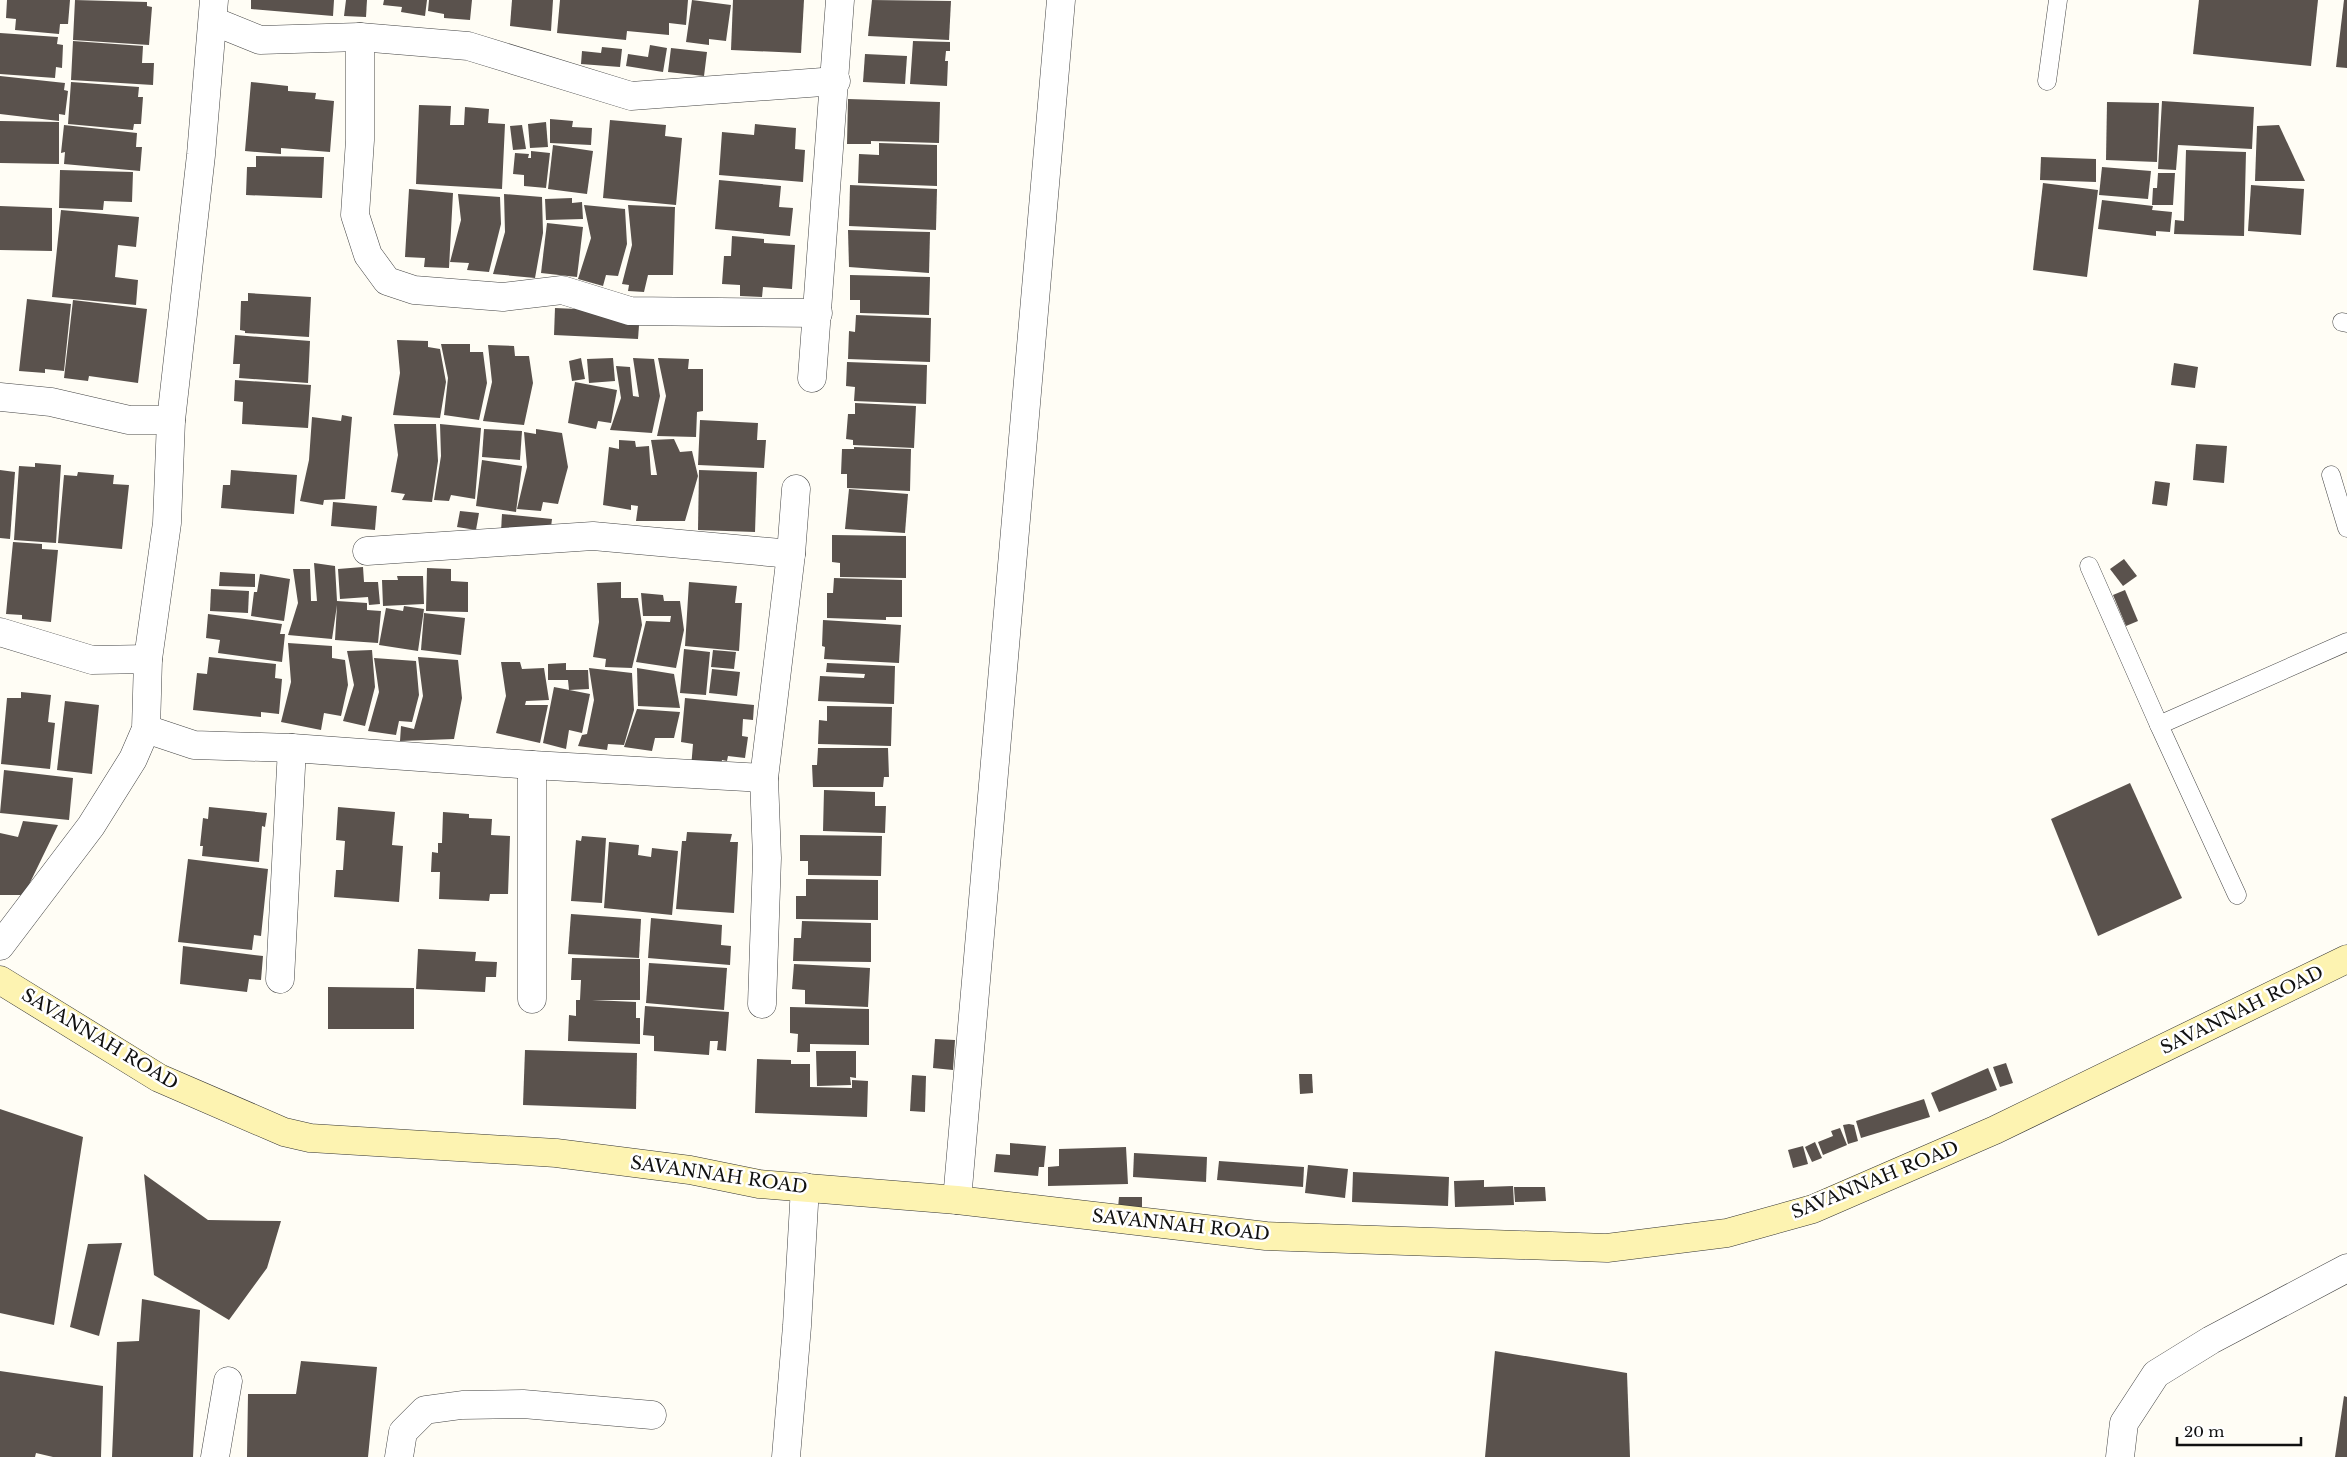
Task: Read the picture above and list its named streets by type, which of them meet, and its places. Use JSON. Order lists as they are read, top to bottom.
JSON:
{
  "streets": {
    "main road": ["SAVANNAH ROAD"]
  },
  "scale_bar": "20 m"
}
